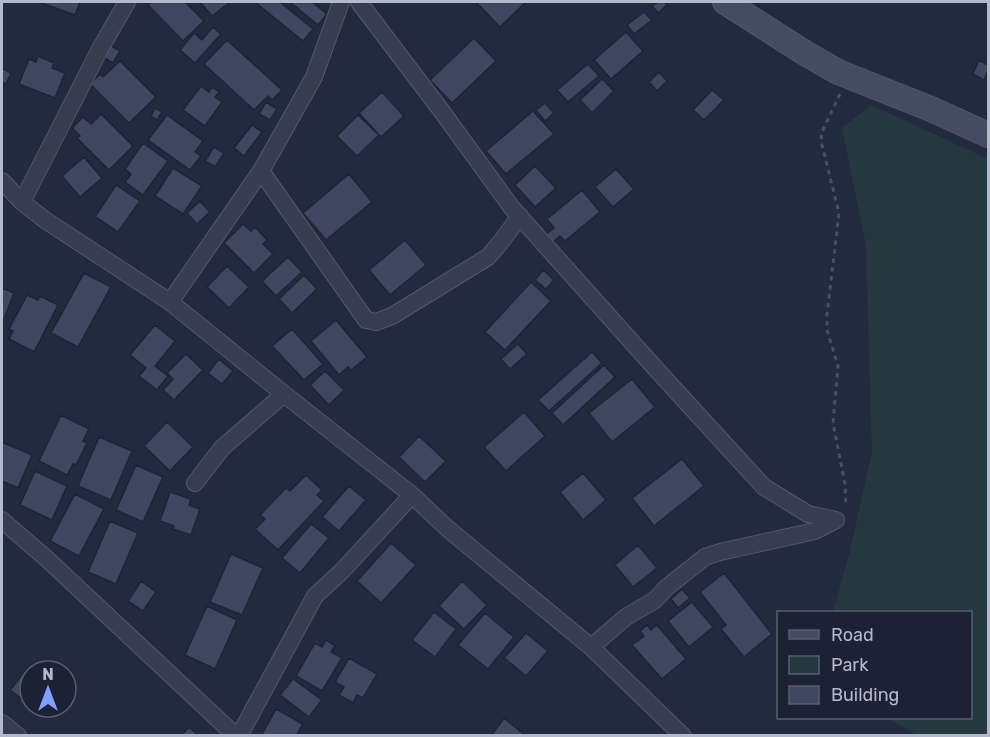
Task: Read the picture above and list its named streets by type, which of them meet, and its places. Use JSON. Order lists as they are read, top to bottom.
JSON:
{
  "legend": ["Road", "Park", "Building"],
  "north": "top"
}
